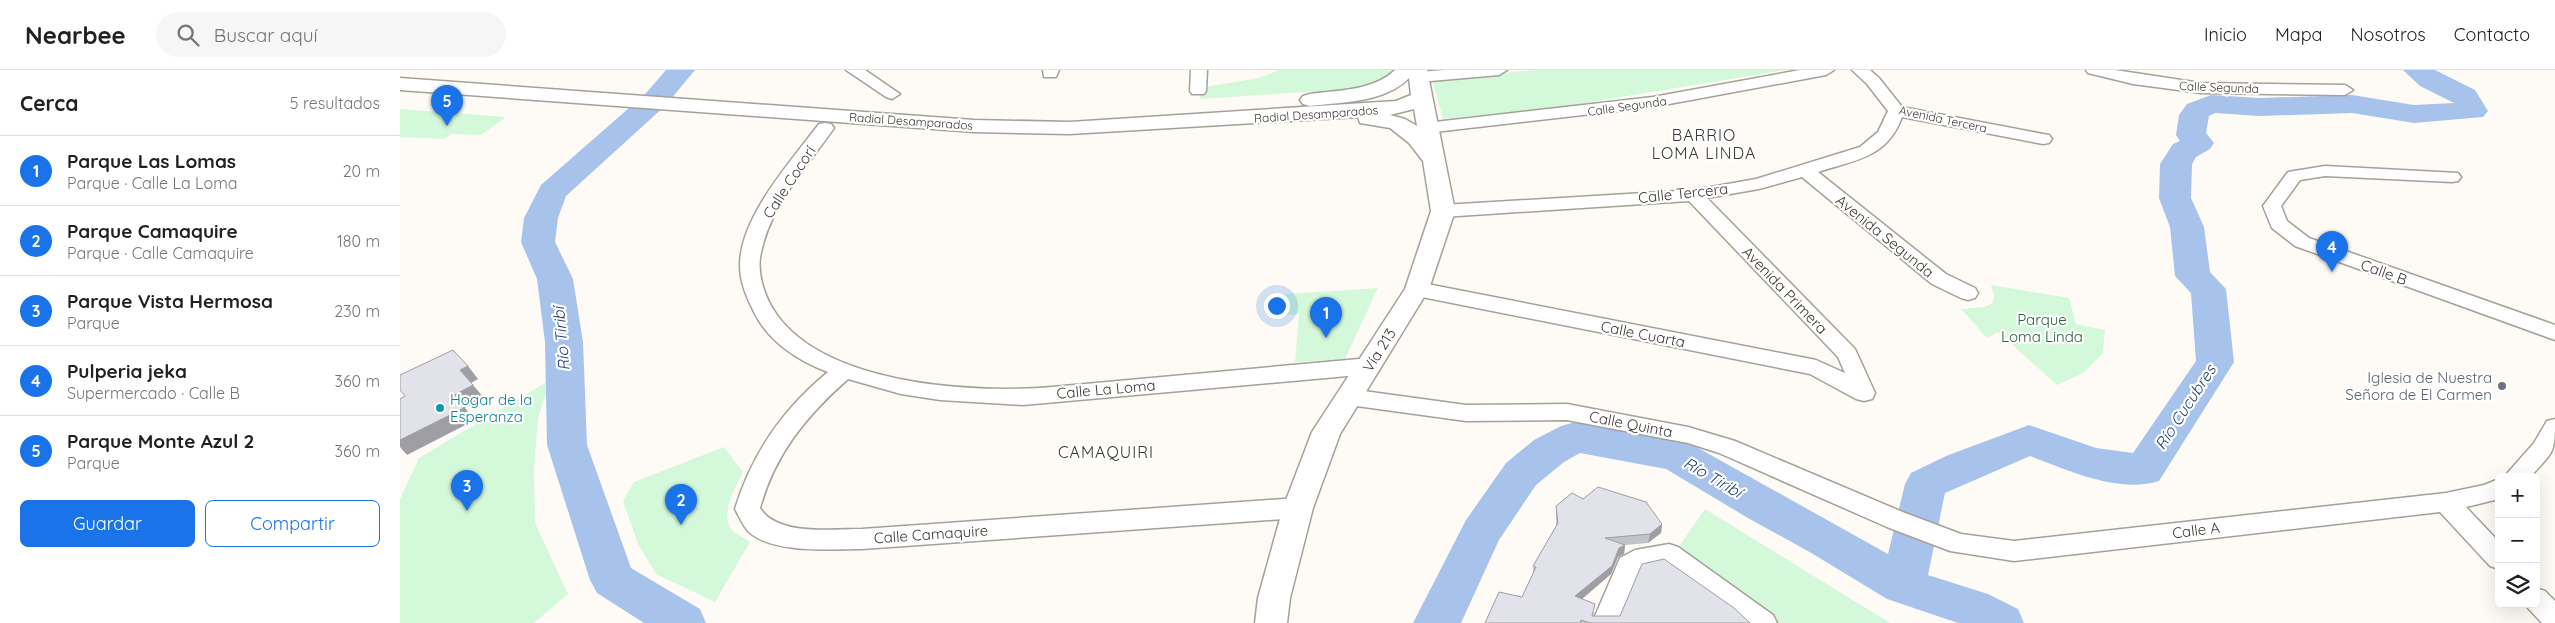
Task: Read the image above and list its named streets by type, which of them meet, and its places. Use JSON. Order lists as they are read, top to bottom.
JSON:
{
  "streets": {
    "main road": ["Radial Desamparados", "Vía 213"],
    "street": [
      "Calle Segunda",
      "Avenida Tercera",
      "Calle Cocorí",
      "Calle Tercera",
      "Avenida Segunda",
      "Calle B",
      "Avenida Primera",
      "Calle Cuarta",
      "Calle La Loma",
      "Calle Quinta",
      "Calle A",
      "Calle Camaquire"
    ]
  },
  "crossings": [
    ["Calle Segunda", "Vía 213"],
    ["Radial Desamparados", "Vía 213"],
    ["Avenida Tercera", "Calle Tercera"],
    ["Calle Cocorí", "Calle La Loma"],
    ["Calle Cocorí", "Calle Camaquire"],
    ["Calle Tercera", "Avenida Segunda"],
    ["Calle Tercera", "Avenida Primera"],
    ["Calle Tercera", "Vía 213"],
    ["Avenida Primera", "Calle Cuarta"],
    ["Calle Cuarta", "Vía 213"],
    ["Vía 213", "Calle La Loma"],
    ["Vía 213", "Calle Quinta"],
    ["Vía 213", "Calle Camaquire"],
    ["Calle La Loma", "Calle Camaquire"],
    ["Calle Quinta", "Calle A"]
  ],
  "districts": ["BARRIO LOMA LINDA", "CAMAQUIRI"],
  "water": ["Río Tiribí", "Río Cucubres"],
  "parks": ["Parque Loma Linda"],
  "places": ["Iglesia de Nuestra Señora de El Carmen", "Hogar de la Esperanza"],
  "page": {
    "header": "Nearbee",
    "search": "Buscar aquí",
    "nav": [
      "Inicio",
      "Mapa",
      "Nosotros",
      "Contacto"
    ],
    "heading": ["Cerca", "5 resultados"],
    "pins": [
      "5",
      "4",
      "1",
      "3",
      "2"
    ],
    "list": [
      {
        "mark": "1",
        "name": "Parque Las Lomas",
        "note": "Parque · Calle La Loma",
        "value": "20 m"
      },
      {
        "mark": "2",
        "name": "Parque Camaquire",
        "note": "Parque · Calle Camaquire",
        "value": "180 m"
      },
      {
        "mark": "3",
        "name": "Parque Vista Hermosa",
        "note": "Parque",
        "value": "230 m"
      },
      {
        "mark": "4",
        "name": "Pulperia jeka",
        "note": "Supermercado · Calle B",
        "value": "360 m"
      },
      {
        "mark": "5",
        "name": "Parque Monte Azul 2",
        "note": "Parque",
        "value": "360 m"
      }
    ],
    "map_buttons": ["+", "−"],
    "buttons": ["Guardar", "Compartir"]
  }
}
